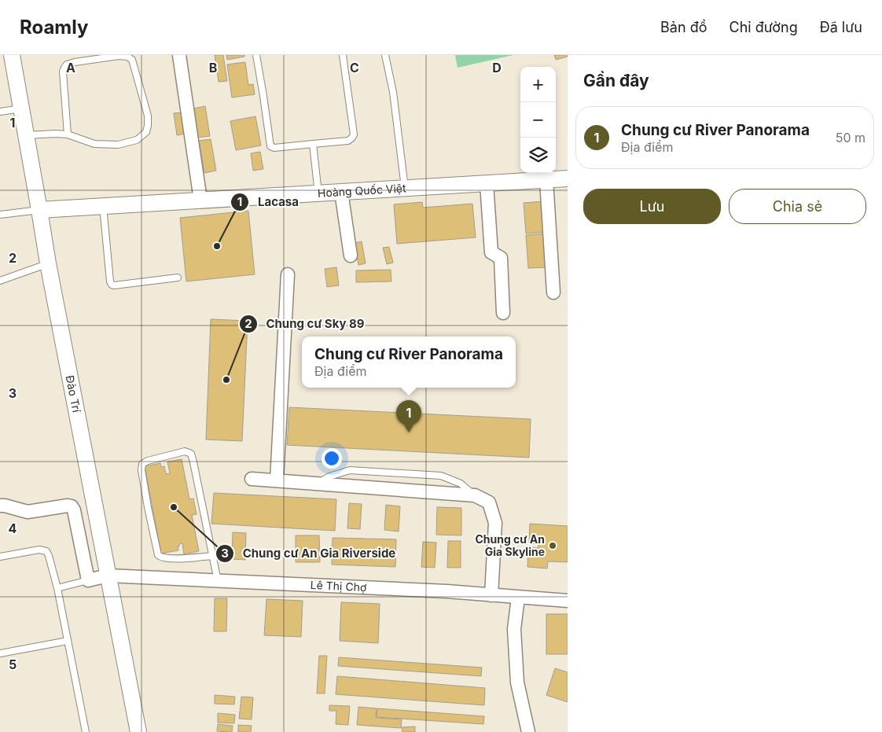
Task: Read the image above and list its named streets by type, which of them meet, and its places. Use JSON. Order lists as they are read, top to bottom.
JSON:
{
  "streets": {
    "street": ["Hoàng Quốc Việt", "Đào Trí", "Lê Thị Chợ"]
  },
  "crossings": [
    ["Hoàng Quốc Việt", "Đào Trí"],
    ["Đào Trí", "Lê Thị Chợ"]
  ],
  "places": [
    "Lacasa",
    "Chung cư Sky 89",
    "Chung cư An Gia Riverside",
    "Chung cư An Gia Skyline"
  ],
  "page": {
    "header": "Roamly",
    "nav": ["Bản đồ", "Chỉ đường", "Đã lưu"],
    "heading": "Gần đây",
    "map_buttons": ["+", "−"],
    "list": [
      {
        "mark": "1",
        "name": "Chung cư River Panorama",
        "note": "Địa điểm",
        "value": "50 m"
      }
    ],
    "buttons": ["Lưu", "Chia sẻ"],
    "popup": ["Chung cư River Panorama", "Địa điểm"],
    "pins": "1"
  },
  "grid": {
    "columns": [
      "A",
      "B",
      "C",
      "D"
    ],
    "rows": [
      "1",
      "2",
      "3",
      "4",
      "5"
    ]
  }
}
